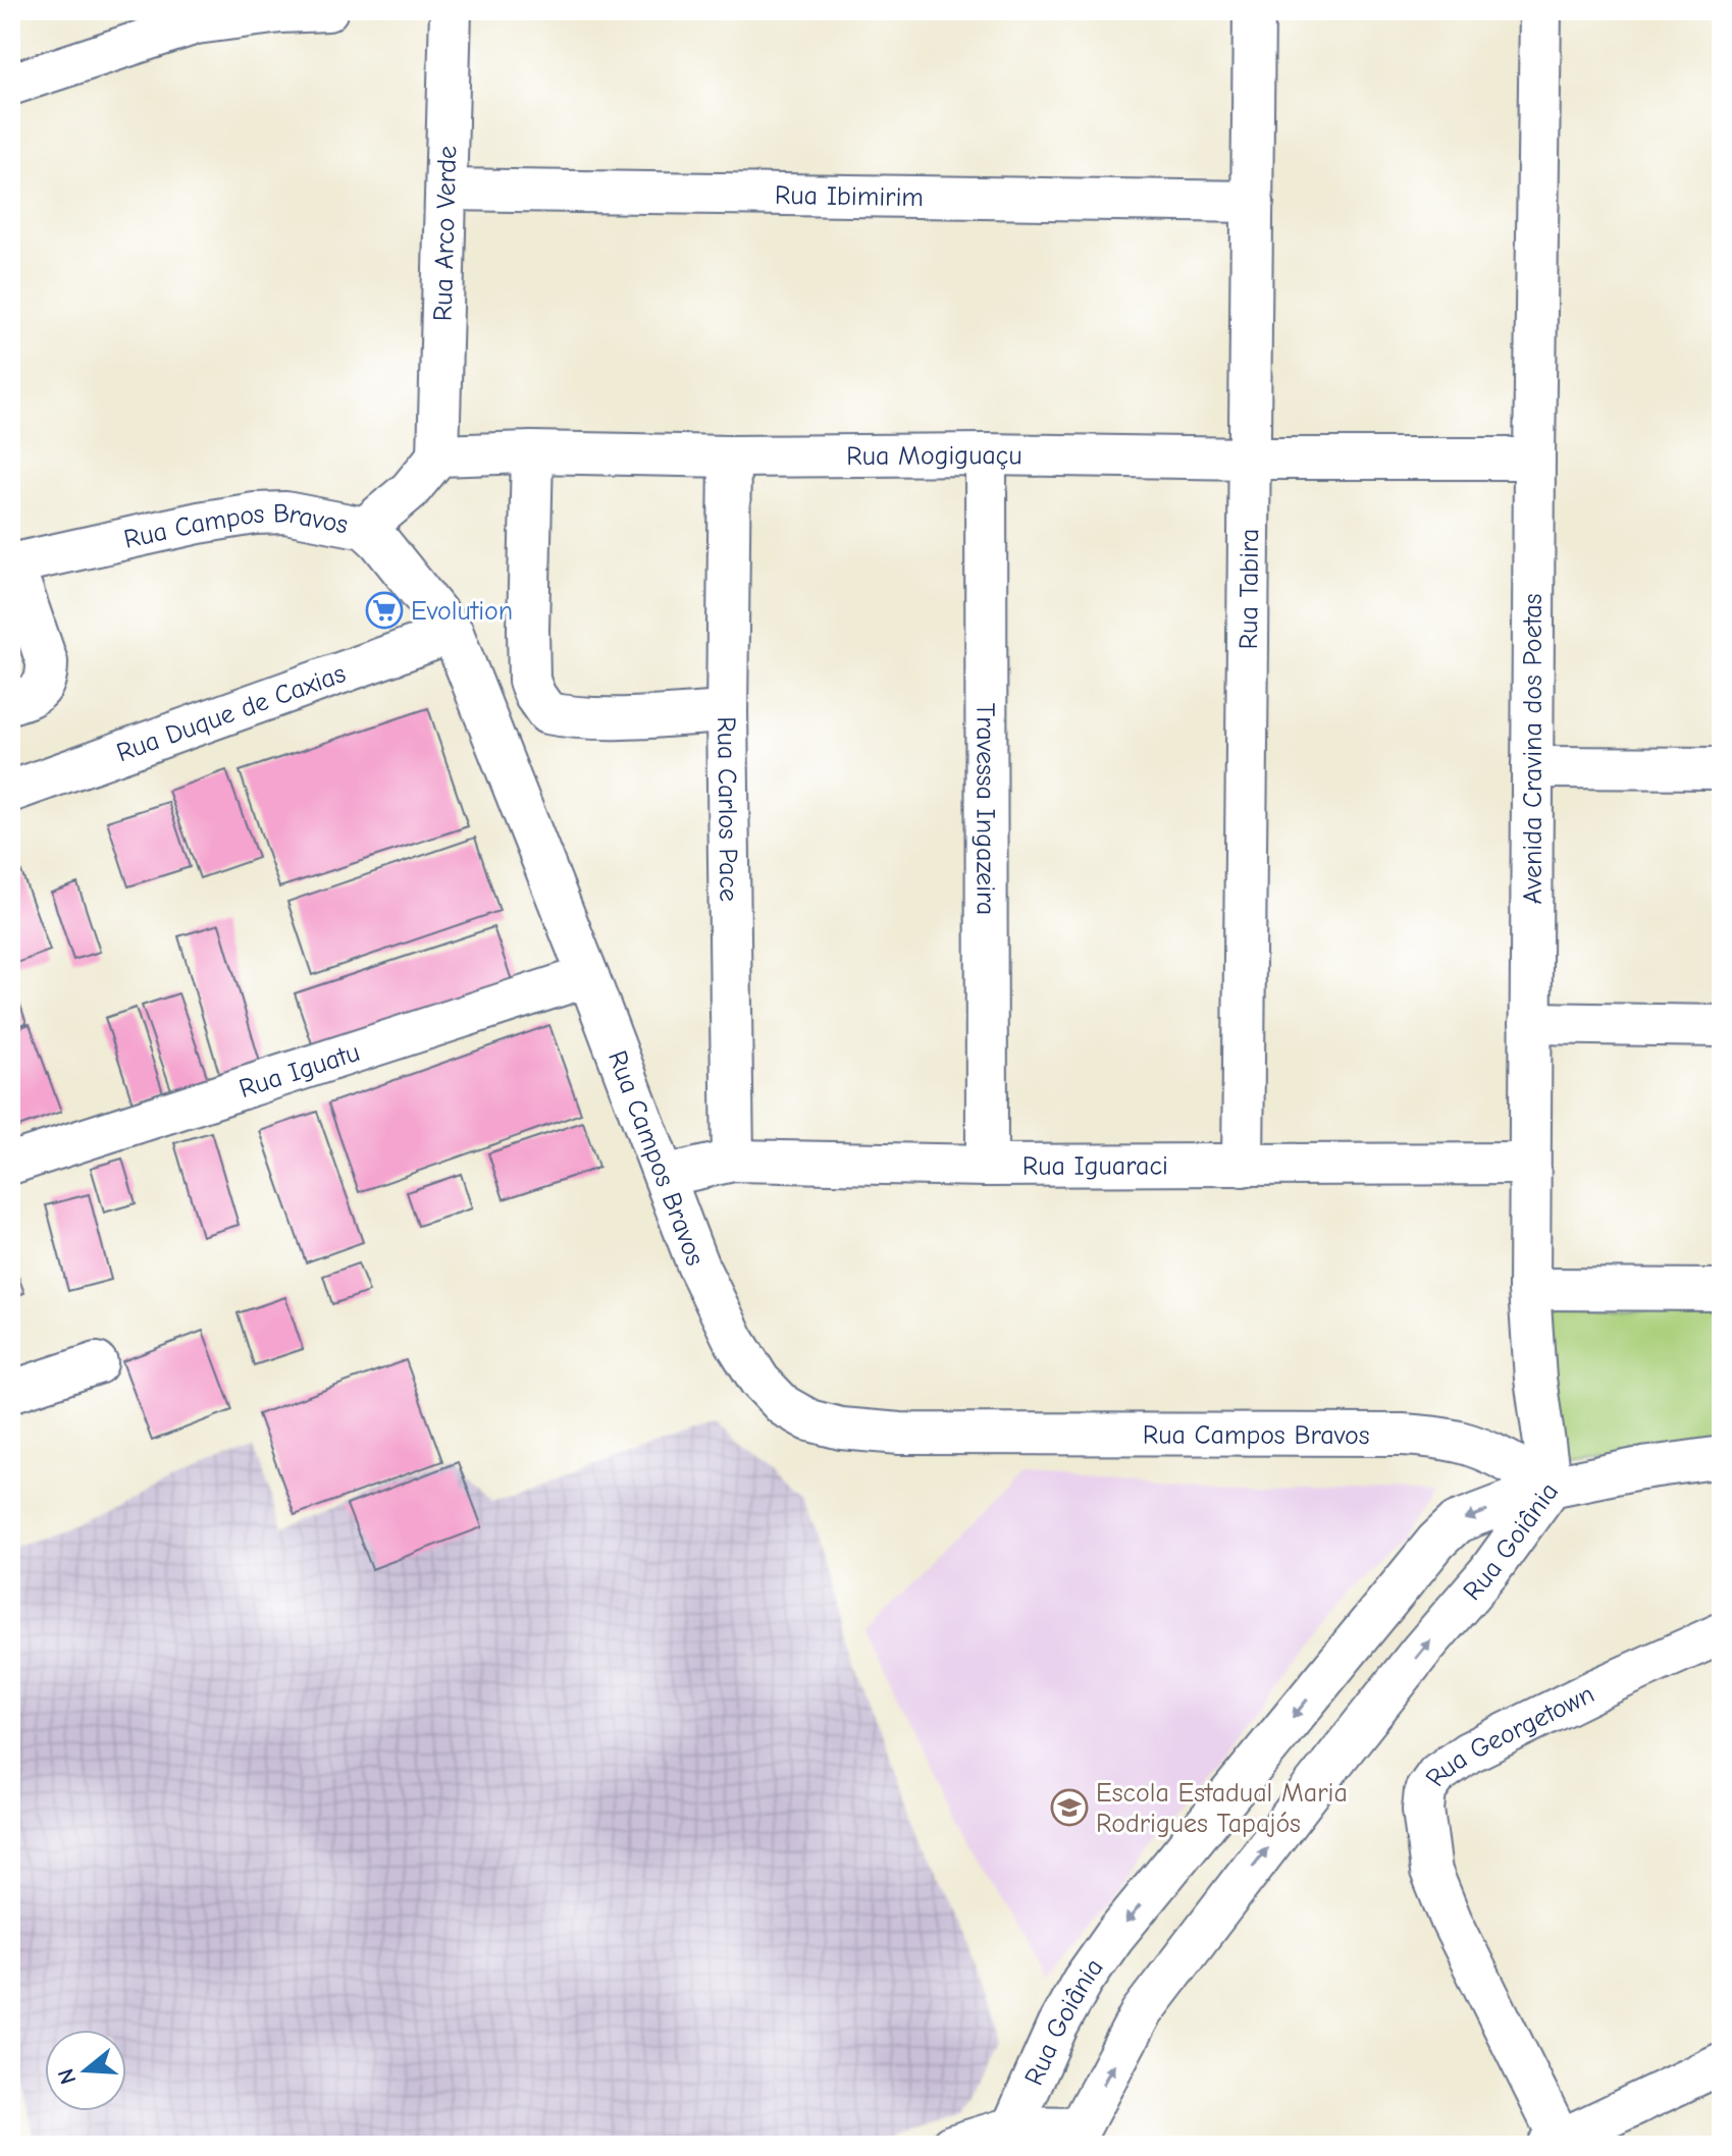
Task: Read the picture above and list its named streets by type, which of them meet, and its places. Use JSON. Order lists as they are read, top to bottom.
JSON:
{
  "streets": {
    "street": [
      "Rua Ibimirim",
      "Rua Arco Verde",
      "Rua Mogiguaçu",
      "Rua Campos Bravos",
      "Rua Tabira",
      "Rua Duque de Caxias",
      "Avenida Cravina dos Poetas",
      "Rua Carlos Pace",
      "Travessa Ingazeira",
      "Rua Iguatu",
      "Rua Iguaraci",
      "Rua Goiânia",
      "Rua Georgetown"
    ]
  },
  "crossings": [
    ["Rua Ibimirim", "Rua Arco Verde"],
    ["Rua Ibimirim", "Rua Tabira"],
    ["Rua Arco Verde", "Rua Mogiguaçu"],
    ["Rua Mogiguaçu", "Rua Tabira"],
    ["Rua Mogiguaçu", "Avenida Cravina dos Poetas"],
    ["Rua Mogiguaçu", "Rua Carlos Pace"],
    ["Rua Mogiguaçu", "Travessa Ingazeira"],
    ["Rua Campos Bravos", "Rua Duque de Caxias"],
    ["Rua Campos Bravos", "Avenida Cravina dos Poetas"],
    ["Rua Campos Bravos", "Rua Iguatu"],
    ["Rua Campos Bravos", "Rua Iguaraci"],
    ["Rua Campos Bravos", "Rua Goiânia"],
    ["Rua Tabira", "Rua Iguaraci"],
    ["Avenida Cravina dos Poetas", "Rua Iguaraci"],
    ["Avenida Cravina dos Poetas", "Rua Goiânia"],
    ["Rua Carlos Pace", "Rua Iguaraci"],
    ["Travessa Ingazeira", "Rua Iguaraci"]
  ],
  "places": {
    "supermarket": ["Evolution"],
    "school or university": ["Escola Estadual Maria Rodrigues Tapajós"]
  },
  "north": "left"
}
